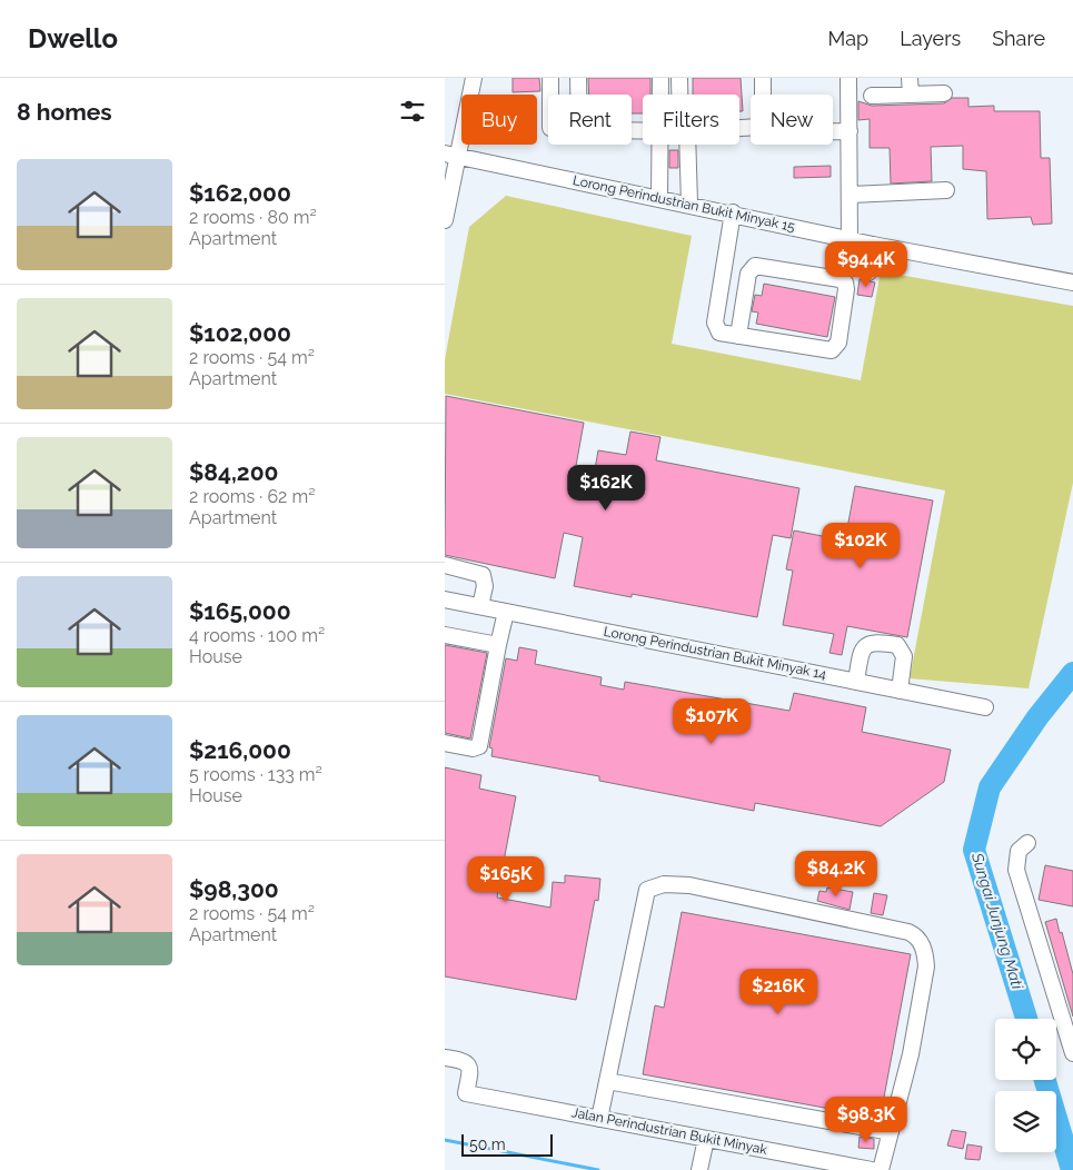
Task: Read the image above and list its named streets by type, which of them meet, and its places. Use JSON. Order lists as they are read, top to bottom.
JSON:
{
  "streets": {
    "street": ["Lorong Perindustrian Bukit Minyak 15", "Lorong Perindustrian Bukit Minyak 14", "Jalan Perindustrian Bukit Minyak"]
  },
  "water": ["Sungai Junjung Mati"],
  "scale_bar": "50 m",
  "page": {
    "header": "Dwello",
    "nav": ["Map", "Layers", "Share"],
    "heading": "8 homes",
    "chip": [
      "Buy",
      "Rent",
      "Filters",
      "New"
    ],
    "list": [
      {
        "name": "$162,000",
        "note": "2 rooms · 80 m² · Apartment"
      },
      {
        "name": "$102,000",
        "note": "2 rooms · 54 m² · Apartment"
      },
      {
        "name": "$84,200",
        "note": "2 rooms · 62 m² · Apartment"
      },
      {
        "name": "$165,000",
        "note": "4 rooms · 100 m² · House"
      },
      {
        "name": "$216,000",
        "note": "5 rooms · 133 m² · House"
      },
      {
        "name": "$98,300",
        "note": "2 rooms · 54 m² · Apartment"
      }
    ],
    "price": [
      "$94.4K",
      "$162K",
      "$102K",
      "$107K",
      "$84.2K",
      "$165K",
      "$216K",
      "$98.3K"
    ],
    "scale": "50 m"
  }
}
